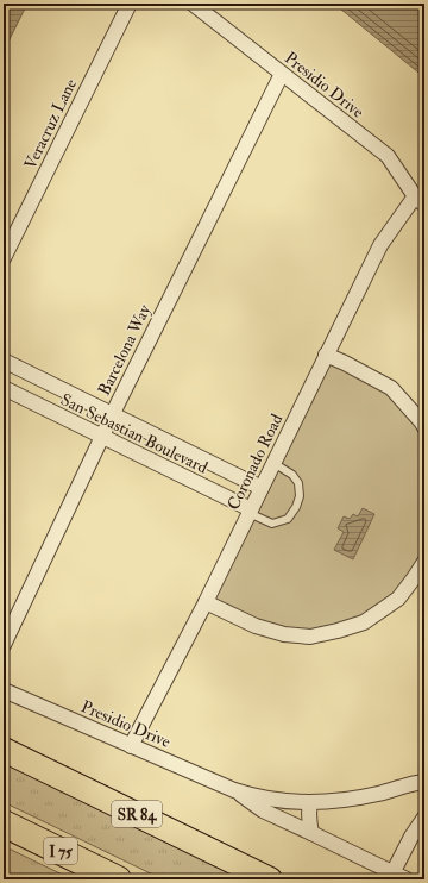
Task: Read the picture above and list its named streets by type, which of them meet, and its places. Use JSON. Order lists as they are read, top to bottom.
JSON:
{
  "streets": {
    "highway": ["I 75"],
    "main road": ["SR 84"],
    "street": [
      "Presidio Drive",
      "Veracruz Lane",
      "Barcelona Way",
      "San Sebastian Boulevard",
      "Coronado Road"
    ]
  },
  "crossings": [
    ["Presidio Drive", "Barcelona Way"],
    ["Presidio Drive", "Coronado Road"],
    ["Barcelona Way", "San Sebastian Boulevard"],
    ["San Sebastian Boulevard", "Coronado Road"]
  ]
}
